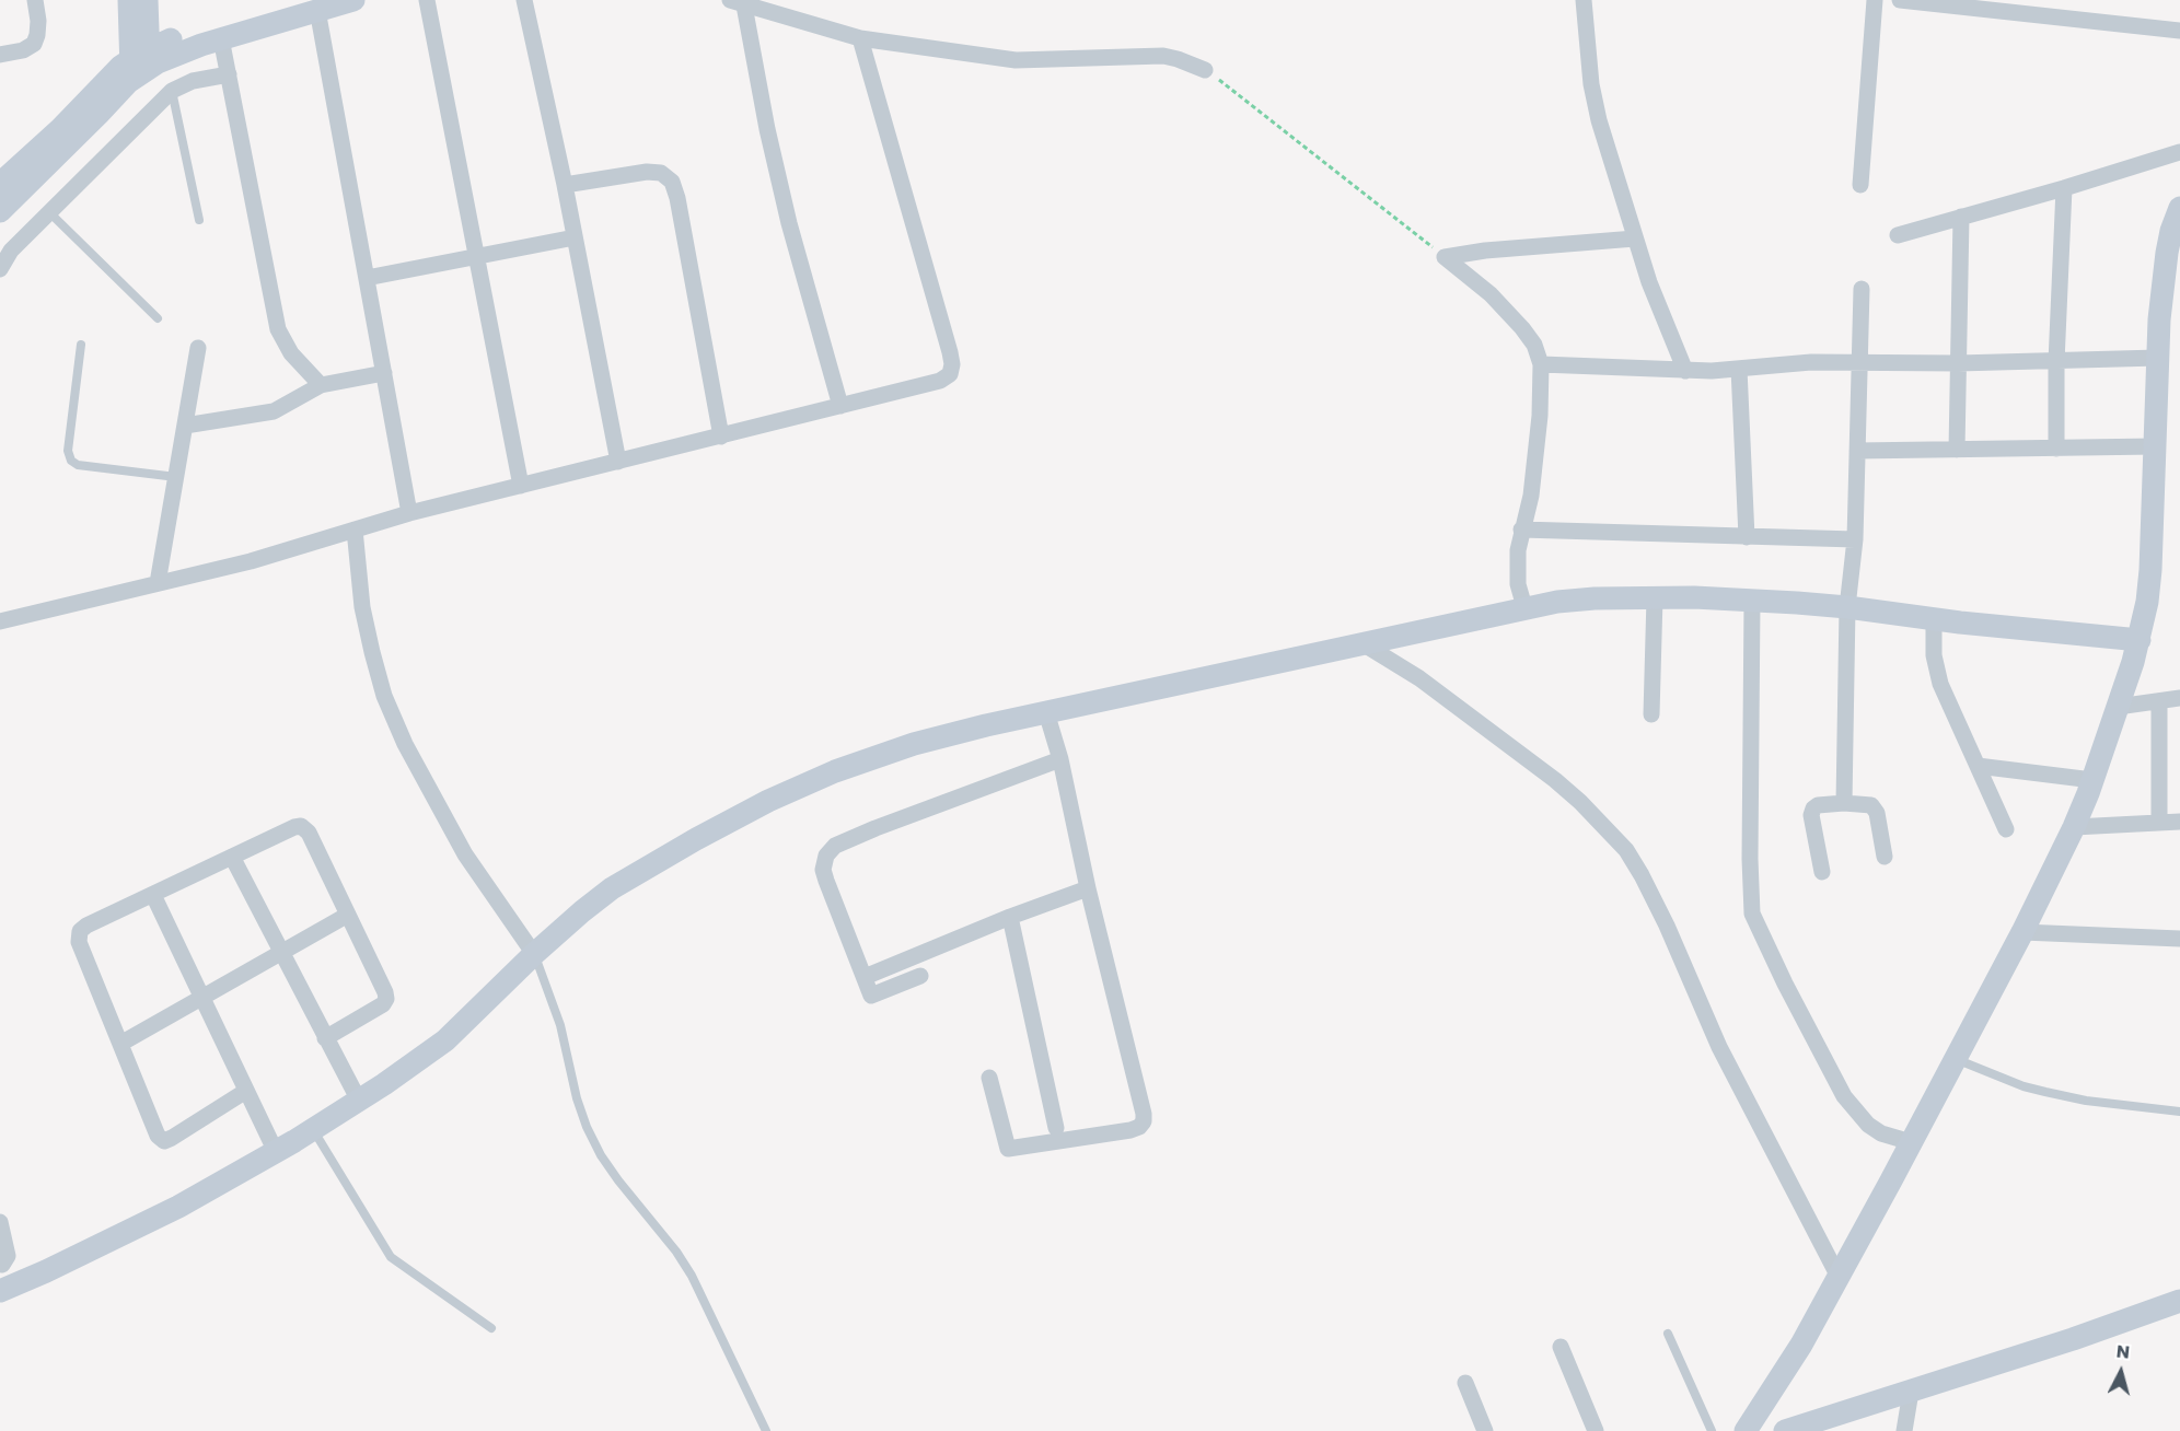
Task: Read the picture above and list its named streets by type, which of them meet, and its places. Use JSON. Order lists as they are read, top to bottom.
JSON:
{
  "north": "top"
}
